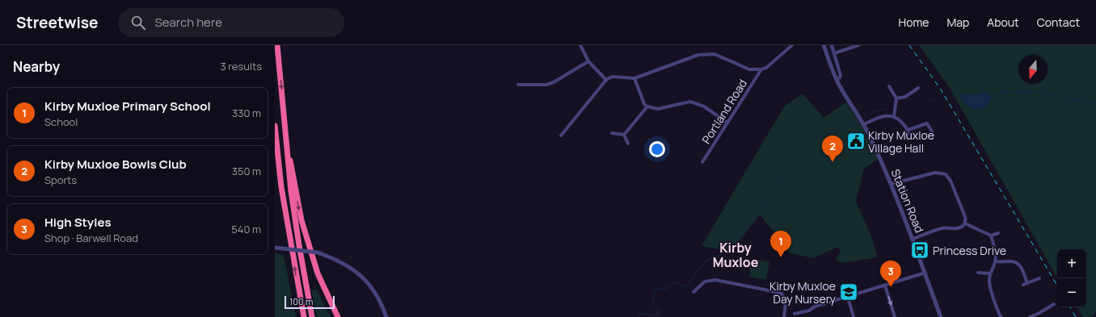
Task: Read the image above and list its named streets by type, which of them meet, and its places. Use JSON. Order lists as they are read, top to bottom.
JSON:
{
  "streets": {
    "street": ["Portland Road", "Station Road"]
  },
  "districts": ["Kirby Muxloe"],
  "places": {
    "public building": ["Kirby Muxloe Village Hall"],
    "bus stop": ["Princess Drive"],
    "school or university": ["Kirby Muxloe Day Nursery"]
  },
  "scale_bar": "100 m",
  "north": "bottom",
  "page": {
    "header": "Streetwise",
    "search": "Search here",
    "nav": [
      "Home",
      "Map",
      "About",
      "Contact"
    ],
    "heading": ["Nearby", "3 results"],
    "list": [
      {
        "mark": "1",
        "name": "Kirby Muxloe Primary School",
        "note": "School",
        "value": "330 m"
      },
      {
        "mark": "2",
        "name": "Kirby Muxloe Bowls Club",
        "note": "Sports",
        "value": "350 m"
      },
      {
        "mark": "3",
        "name": "High Styles",
        "note": "Shop · Barwell Road",
        "value": "540 m"
      }
    ],
    "pins": ["2", "1", "3"],
    "map_buttons": ["+", "−"],
    "scale": "100 m"
  }
}
